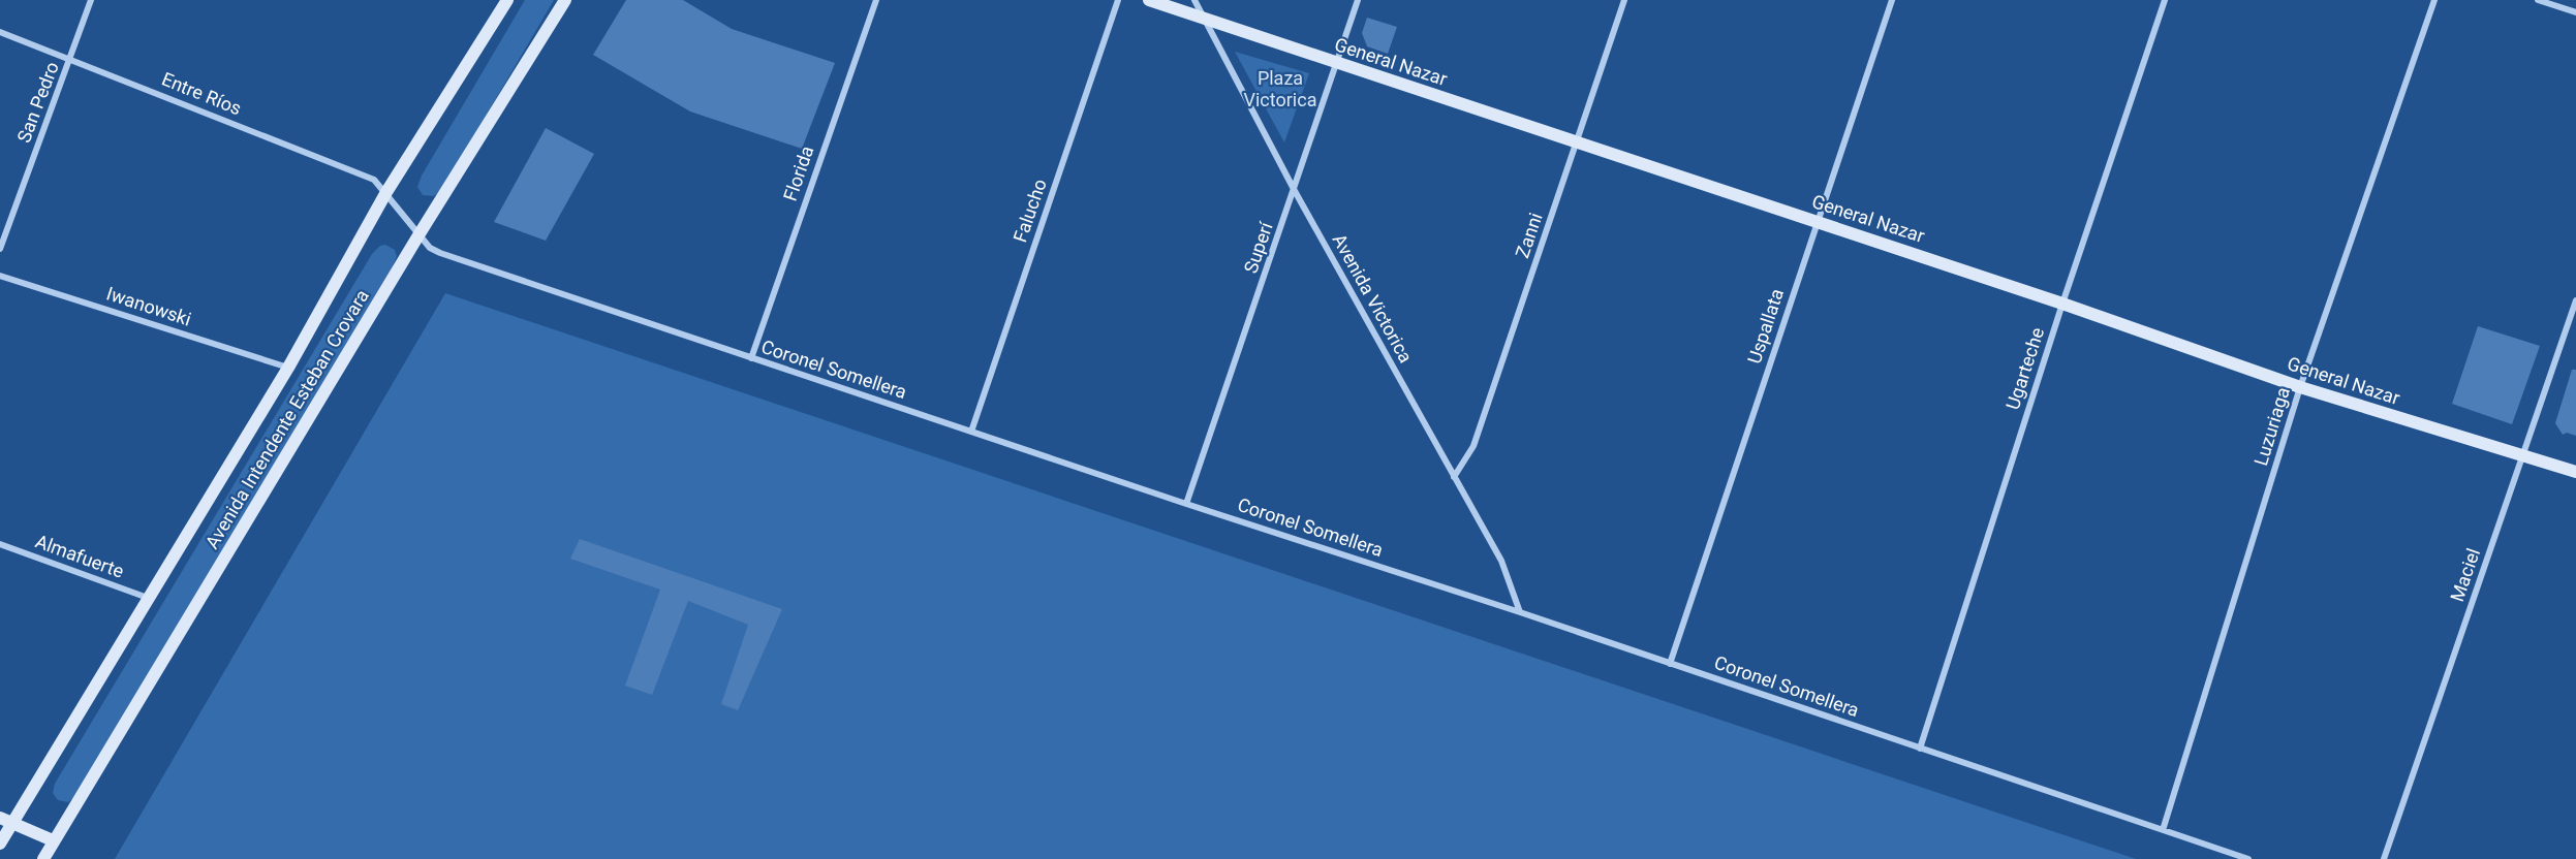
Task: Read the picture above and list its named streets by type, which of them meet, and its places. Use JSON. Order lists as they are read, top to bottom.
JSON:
{
  "streets": {
    "main road": ["General Nazar", "Avenida Intendente Esteban Crovara"],
    "street": [
      "Entre Ríos",
      "San Pedro",
      "Florida",
      "Falucho",
      "Zanni",
      "Superí",
      "Avenida Victorica",
      "Iwanowski",
      "Uspallata",
      "Ugarteche",
      "Coronel Somellera",
      "Luzuriaga",
      "Almafuerte",
      "Maciel"
    ]
  },
  "crossings": [
    ["General Nazar", "Zanni"],
    ["General Nazar", "Superí"],
    ["General Nazar", "Avenida Victorica"],
    ["General Nazar", "Uspallata"],
    ["General Nazar", "Ugarteche"],
    ["General Nazar", "Luzuriaga"],
    ["General Nazar", "Maciel"],
    ["Entre Ríos", "San Pedro"],
    ["Entre Ríos", "Coronel Somellera"],
    ["Entre Ríos", "Avenida Intendente Esteban Crovara"],
    ["Florida", "Coronel Somellera"],
    ["Falucho", "Coronel Somellera"],
    ["Zanni", "Avenida Victorica"],
    ["Superí", "Avenida Victorica"],
    ["Superí", "Coronel Somellera"],
    ["Avenida Victorica", "Coronel Somellera"],
    ["Iwanowski", "Avenida Intendente Esteban Crovara"],
    ["Uspallata", "Coronel Somellera"],
    ["Ugarteche", "Coronel Somellera"],
    ["Coronel Somellera", "Avenida Intendente Esteban Crovara"],
    ["Coronel Somellera", "Luzuriaga"],
    ["Avenida Intendente Esteban Crovara", "Almafuerte"]
  ],
  "parks": ["Plaza Victorica"]
}
